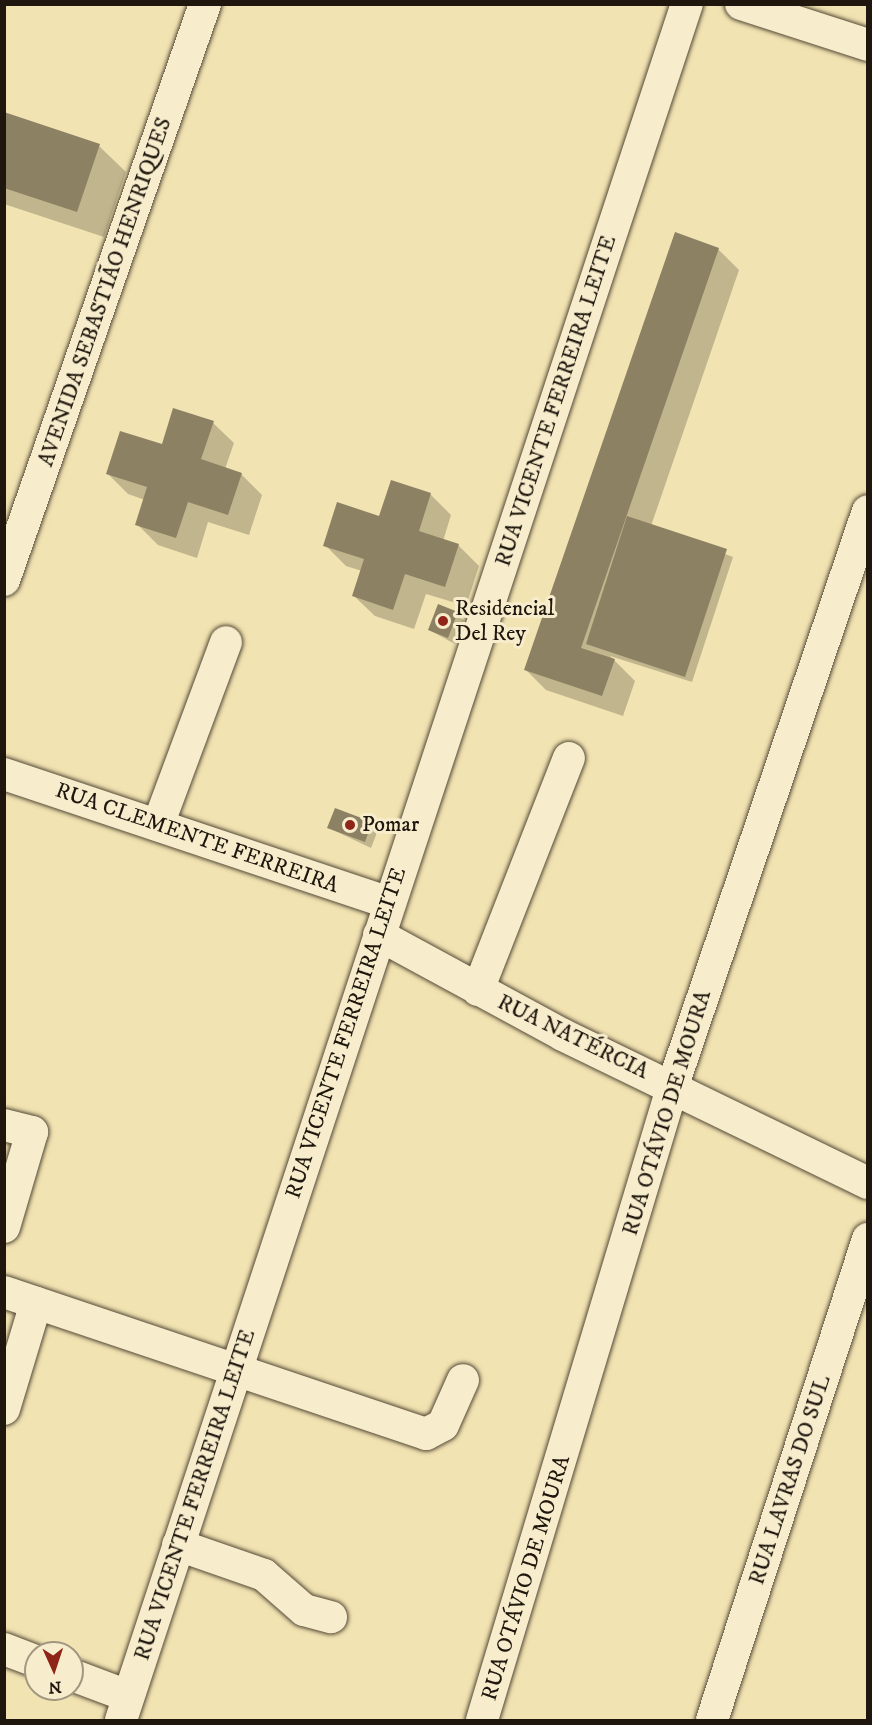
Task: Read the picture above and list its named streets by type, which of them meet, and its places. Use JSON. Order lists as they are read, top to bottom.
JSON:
{
  "streets": {
    "street": [
      "AVENIDA SEBASTIÃO HENRIQUES",
      "RUA VICENTE FERREIRA LEITE",
      "RUA CLEMENTE FERREIRA",
      "RUA NATÉRCIA",
      "RUA OTÁVIO DE MOURA",
      "RUA LAVRAS DO SUL"
    ]
  },
  "crossings": [
    ["RUA VICENTE FERREIRA LEITE", "RUA CLEMENTE FERREIRA"],
    ["RUA VICENTE FERREIRA LEITE", "RUA NATÉRCIA"],
    ["RUA NATÉRCIA", "RUA OTÁVIO DE MOURA"]
  ],
  "places": ["Residencial Del Rey", "Pomar"],
  "north": "bottom"
}
